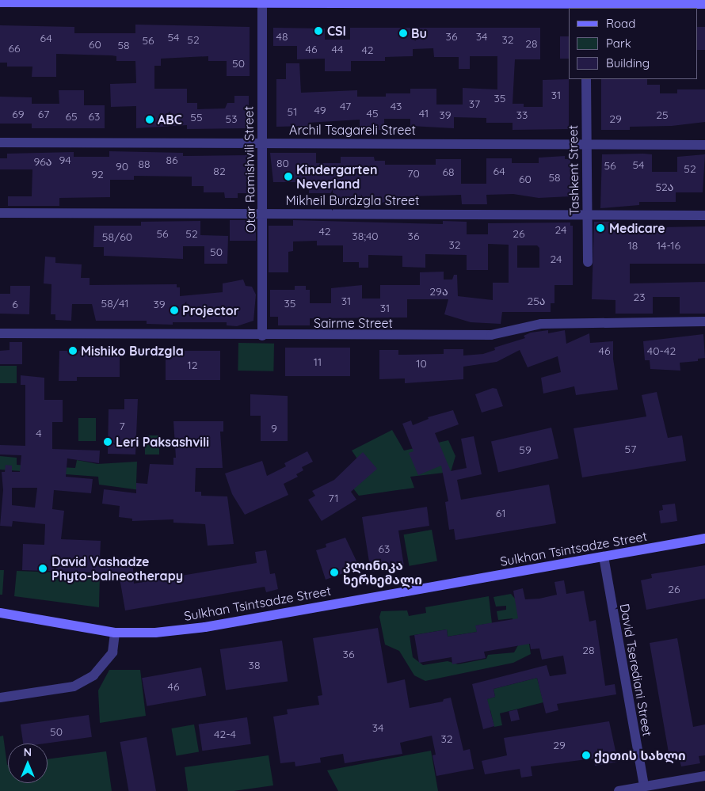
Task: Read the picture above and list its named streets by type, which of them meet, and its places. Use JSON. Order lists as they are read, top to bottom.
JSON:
{
  "streets": {
    "main road": ["Sulkhan Tsintsadze Street"],
    "street": [
      "Archil Tsagareli Street",
      "Otar Ramishvili Street",
      "Tashkent Street",
      "Mikheil Burdzgla Street",
      "Sairme Street",
      "David Tserediani Street"
    ]
  },
  "crossings": [
    ["Archil Tsagareli Street", "Otar Ramishvili Street"],
    ["Archil Tsagareli Street", "Tashkent Street"],
    ["Otar Ramishvili Street", "Mikheil Burdzgla Street"],
    ["Otar Ramishvili Street", "Sairme Street"],
    ["Tashkent Street", "Mikheil Burdzgla Street"],
    ["Sulkhan Tsintsadze Street", "David Tserediani Street"]
  ],
  "places": [
    "CSI",
    "Bu",
    "ABC",
    "Kindergarten Neverland",
    "Medicare",
    "Projector",
    "Mishiko Burdzgla",
    "Leri Paksashvili",
    "David Vashadze Phyto-balneotherapy",
    "კლინიკა ხერხემალი",
    "ქეთის სახლი"
  ],
  "house_numbers": [
    "48",
    "36",
    "34",
    "54",
    "64",
    "52",
    "32",
    "56",
    "28",
    "60",
    "58",
    "66",
    "46",
    "44",
    "42",
    "50",
    "31",
    "35",
    "37",
    "47",
    "43",
    "49",
    "51",
    "45",
    "41",
    "69",
    "67",
    "39",
    "33",
    "25",
    "65",
    "63",
    "55",
    "53",
    "29",
    "94",
    "86",
    "96ა",
    "80",
    "88",
    "54",
    "56",
    "90",
    "52",
    "82",
    "64",
    "68",
    "70",
    "92",
    "58",
    "60",
    "52ა",
    "24",
    "42",
    "56",
    "52",
    "26",
    "38;40",
    "36",
    "58/60",
    "32",
    "18",
    "14-16",
    "50",
    "24",
    "29ა",
    "23",
    "31",
    "25ა",
    "58/41",
    "35",
    "6",
    "39",
    "31",
    "46",
    "40-42",
    "11",
    "10",
    "12",
    "7",
    "9",
    "4",
    "57",
    "59",
    "71",
    "61",
    "63",
    "26",
    "28",
    "36",
    "38",
    "46",
    "34",
    "50",
    "42-4",
    "32",
    "29"
  ],
  "legend": ["Road", "Park", "Building"],
  "north": "top"
}
